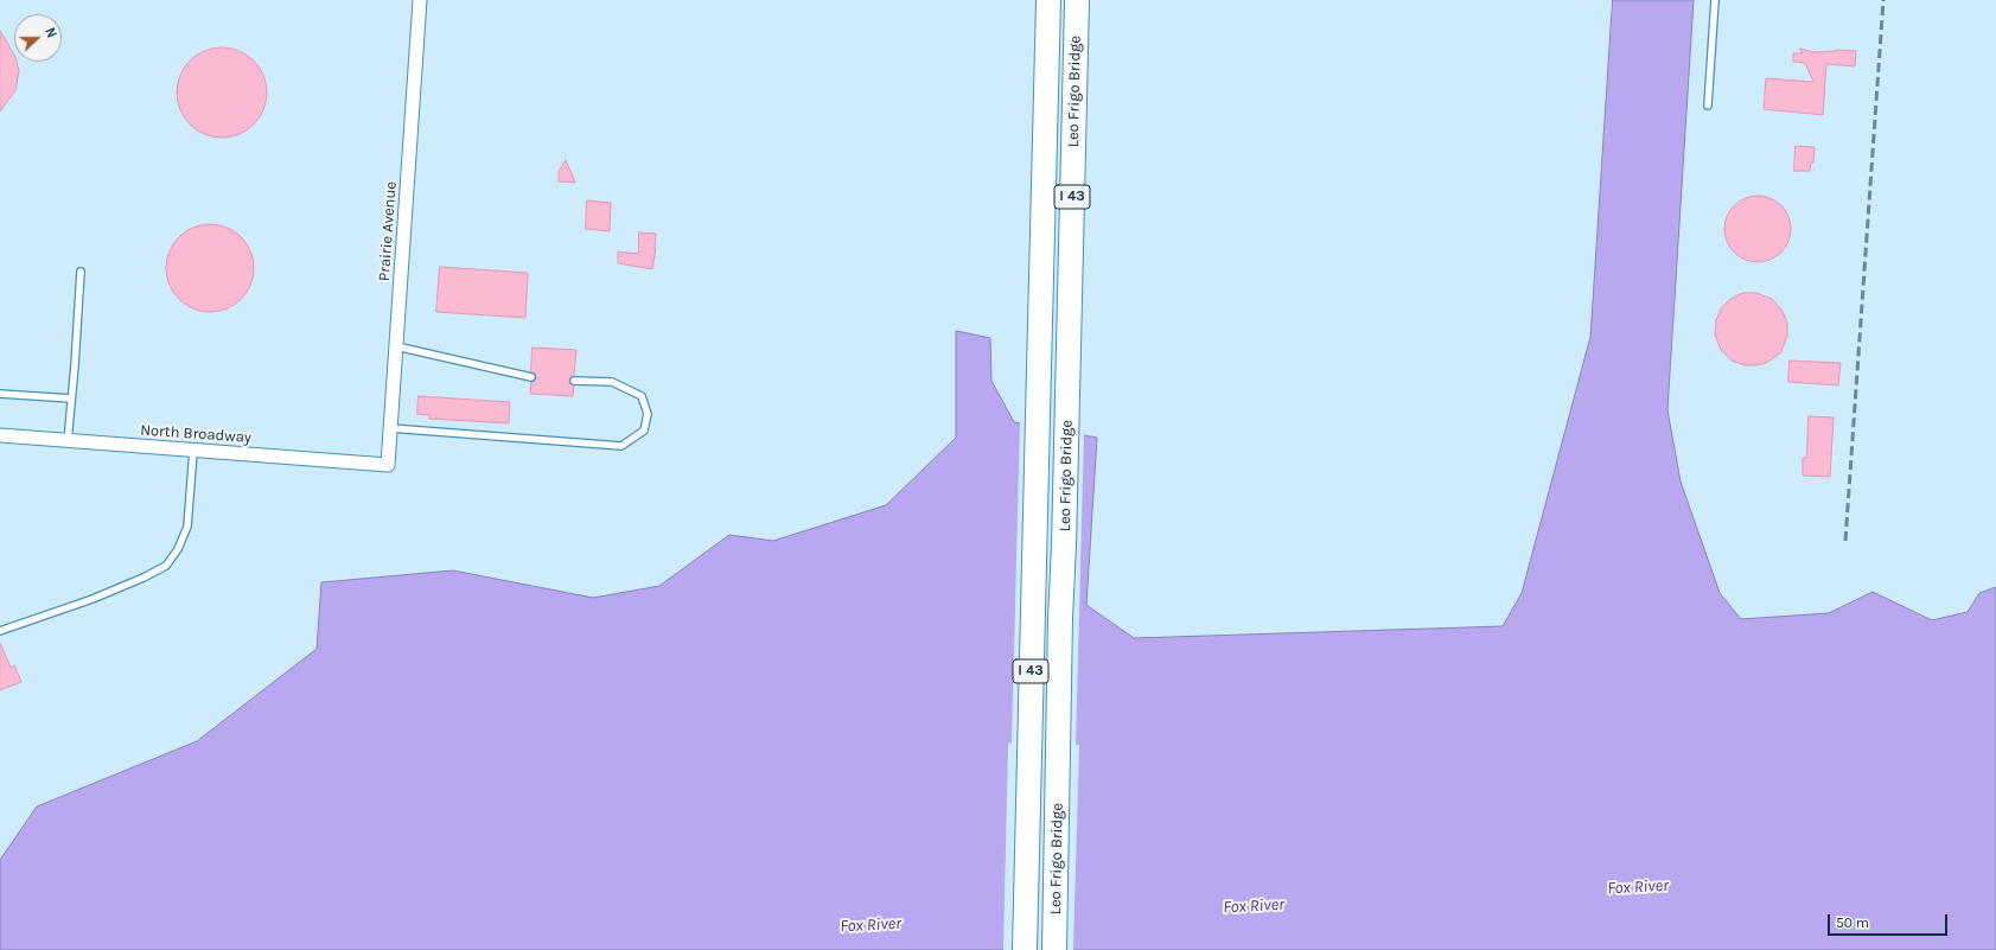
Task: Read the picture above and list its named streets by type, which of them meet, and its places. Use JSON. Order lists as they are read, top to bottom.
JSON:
{
  "streets": {
    "highway": ["Leo Frigo Bridge", "I 43"],
    "street": ["Prairie Avenue", "North Broadway"]
  },
  "crossings": [
    ["Prairie Avenue", "North Broadway"]
  ],
  "water": ["Fox River"],
  "scale_bar": "50 m",
  "north": "right"
}
